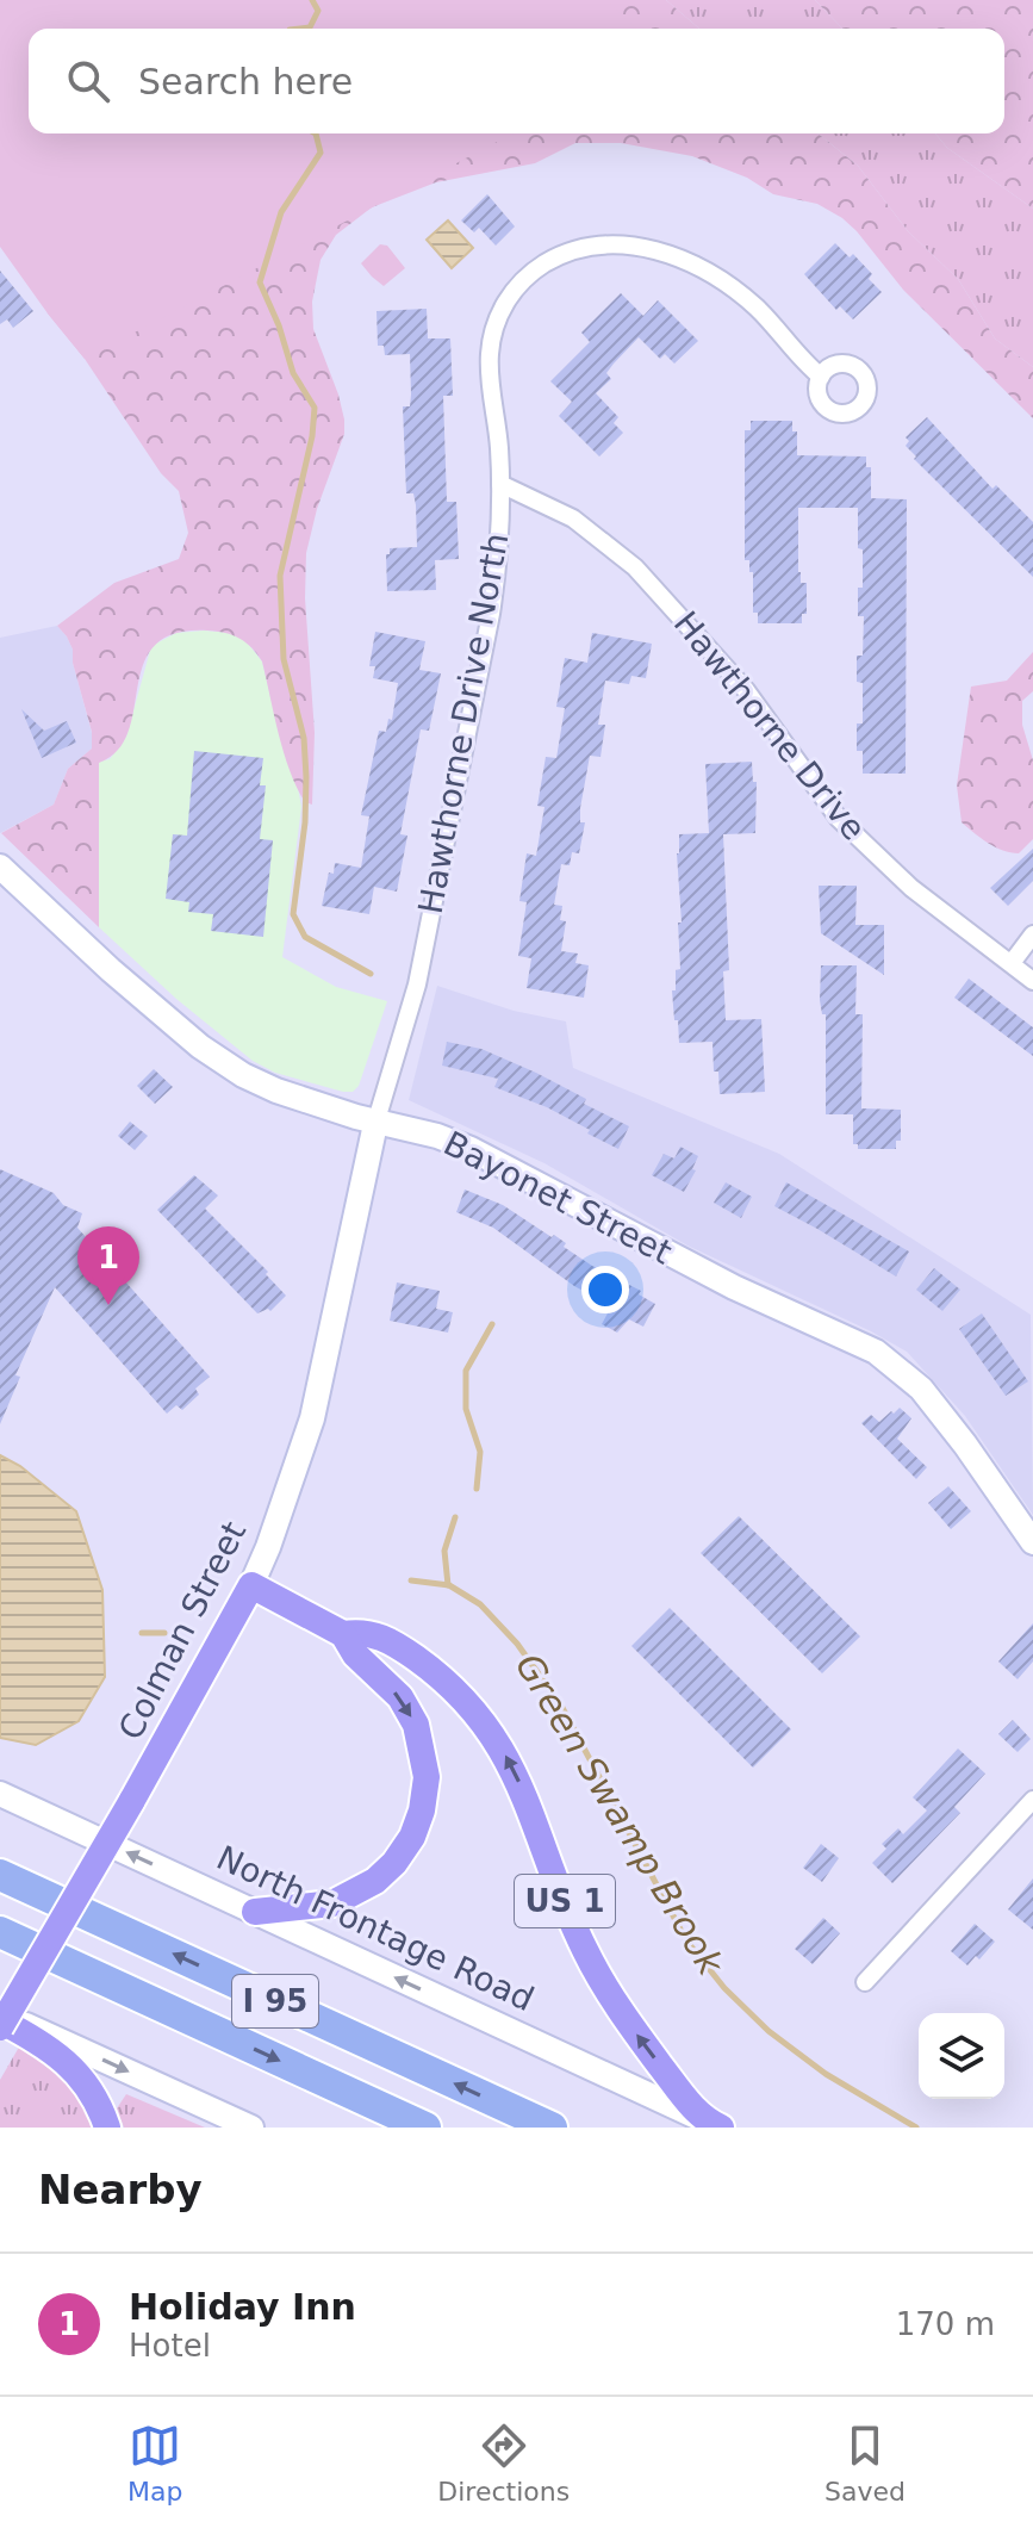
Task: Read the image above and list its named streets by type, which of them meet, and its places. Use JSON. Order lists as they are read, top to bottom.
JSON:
{
  "streets": {
    "highway": ["I 95"],
    "main road": ["Colman Street", "US 1"],
    "street": [
      "Hawthorne Drive North",
      "Hawthorne Drive",
      "Bayonet Street",
      "North Frontage Road"
    ]
  },
  "crossings": [
    ["Hawthorne Drive North", "Hawthorne Drive"],
    ["Hawthorne Drive North", "Bayonet Street"],
    ["Hawthorne Drive North", "Colman Street"],
    ["Bayonet Street", "Colman Street"],
    ["Colman Street", "US 1"],
    ["US 1", "North Frontage Road"]
  ],
  "water": ["Green Swamp Brook"],
  "page": {
    "search": "Search here",
    "pins": "1",
    "heading": "Nearby",
    "list": [
      {
        "mark": "1",
        "name": "Holiday Inn",
        "note": "Hotel",
        "value": "170 m"
      }
    ],
    "nav": ["Map", "Directions", "Saved"]
  }
}
